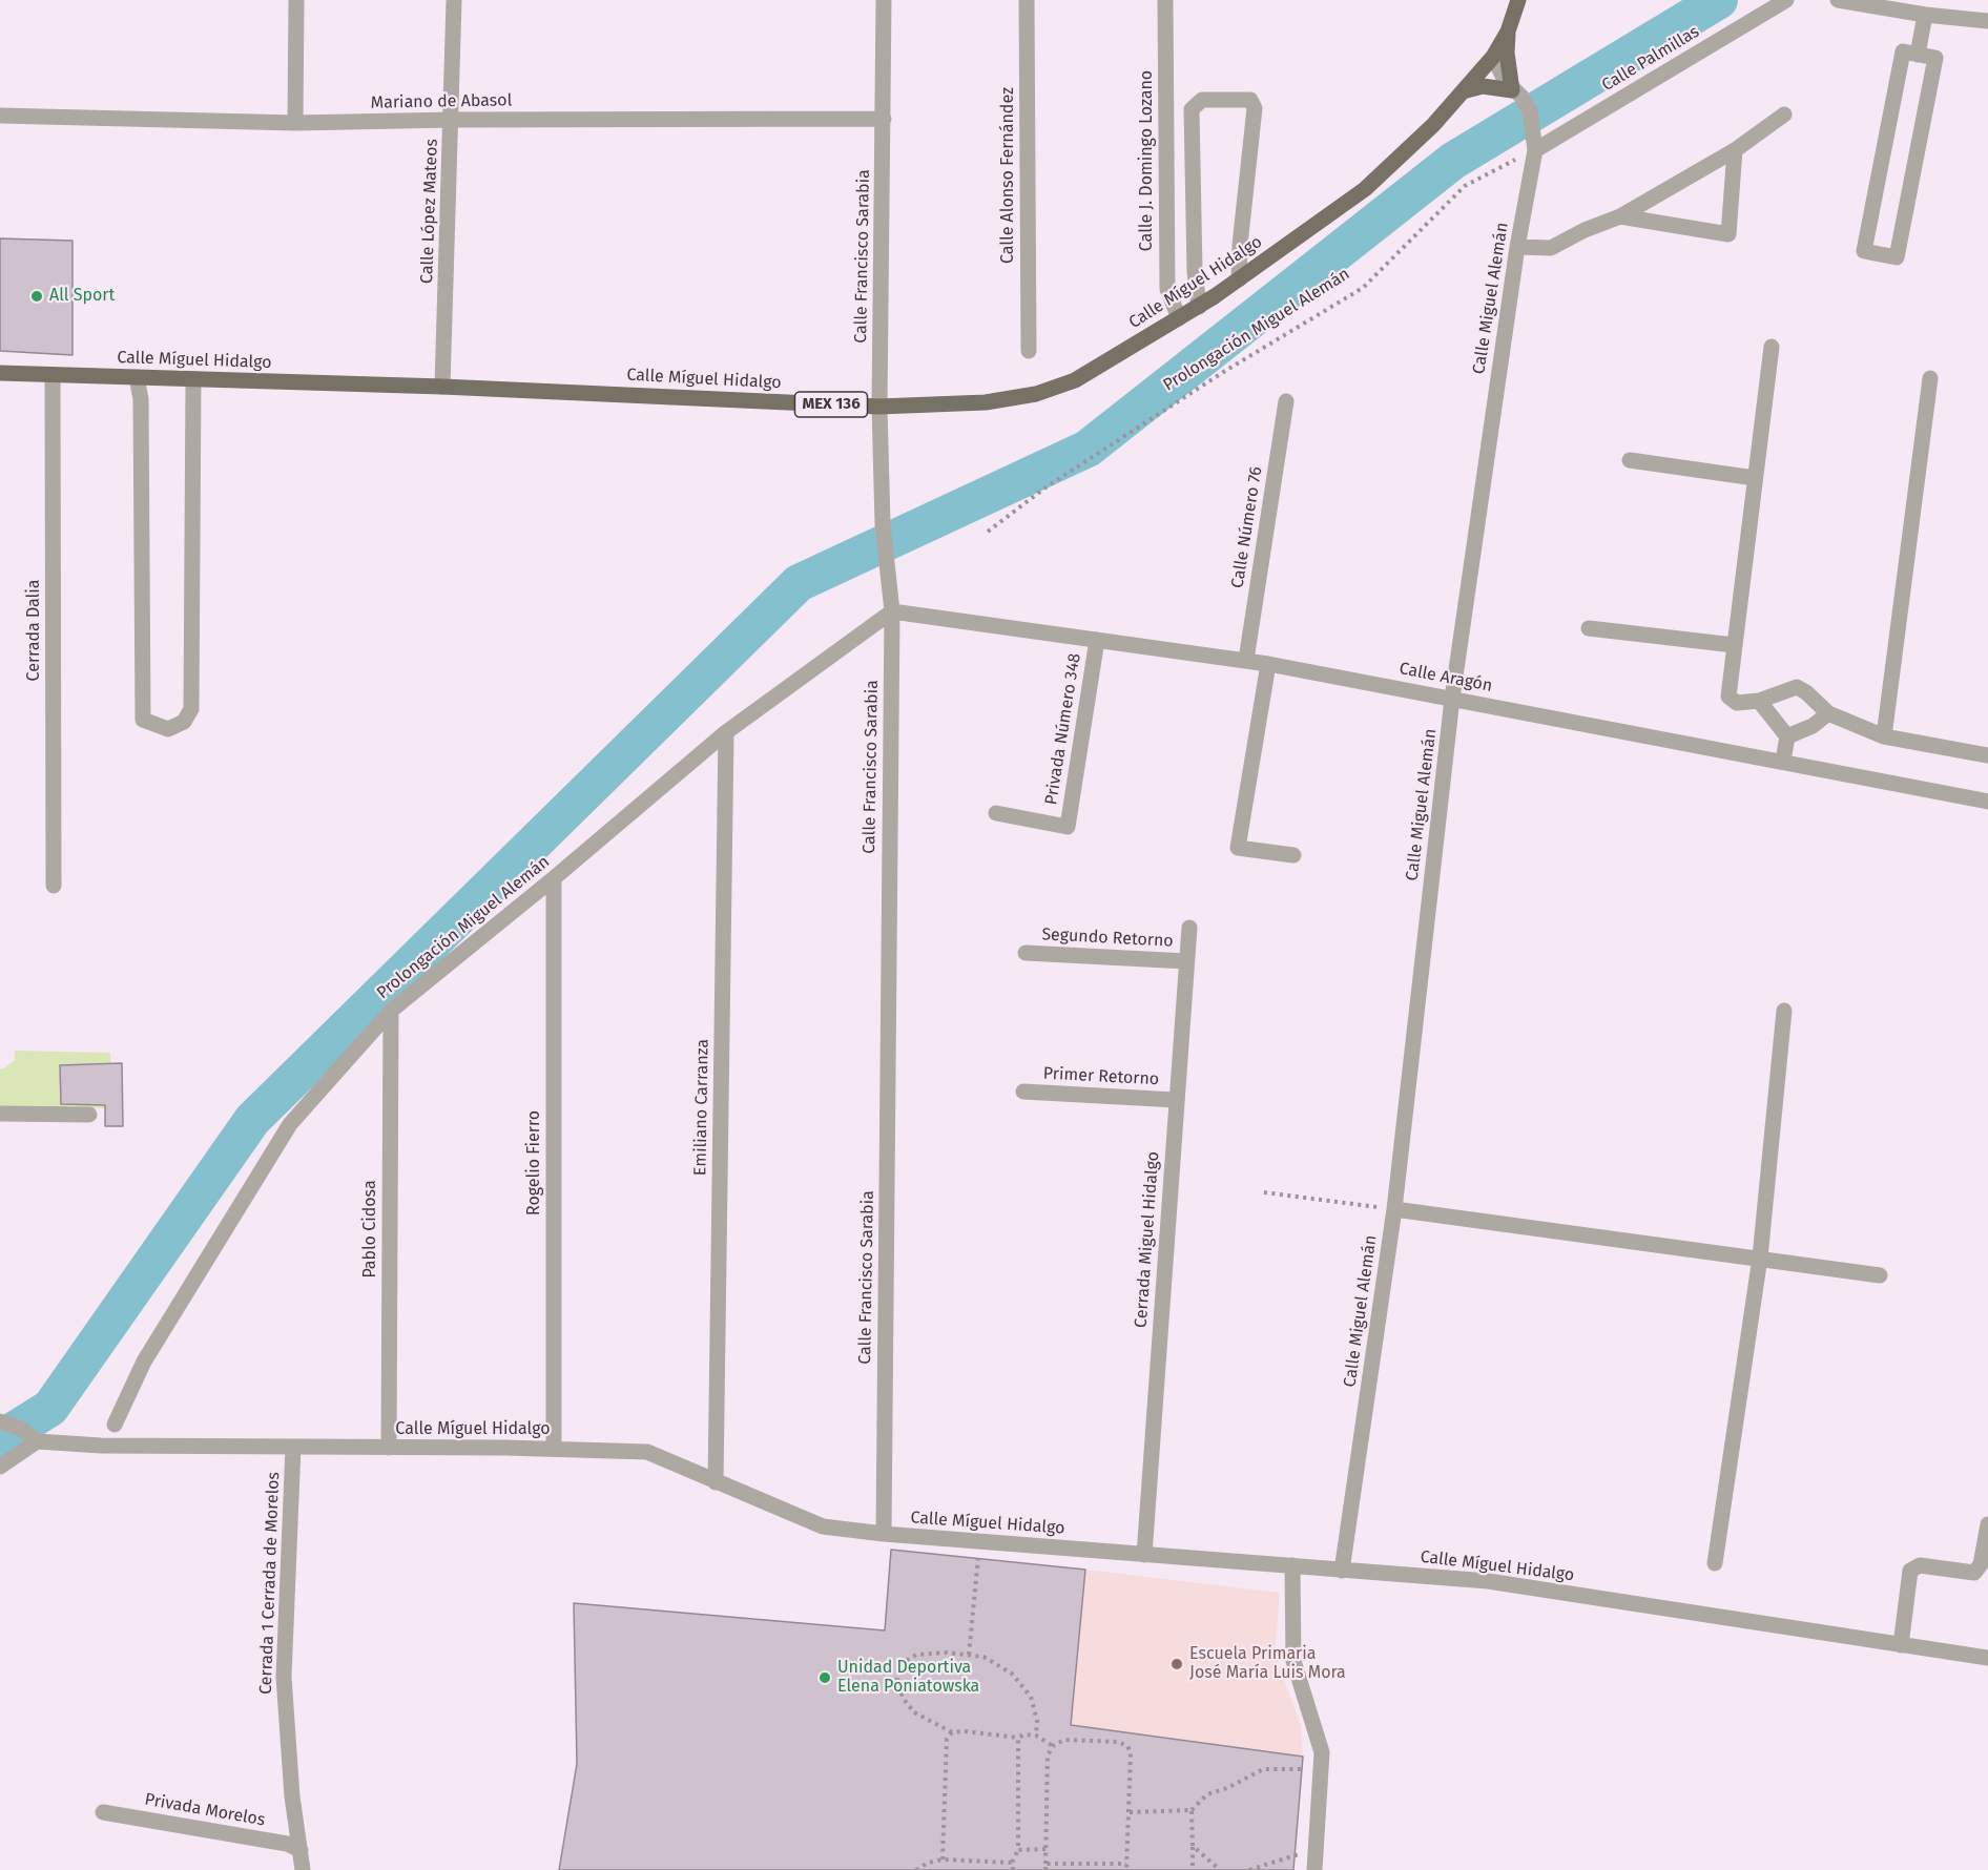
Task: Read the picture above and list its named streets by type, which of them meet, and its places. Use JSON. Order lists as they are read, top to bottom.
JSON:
{
  "streets": {
    "main road": ["Calle Míguel Hidalgo", "MEX 136"],
    "street": [
      "Calle Palmillas",
      "Mariano de Abasol",
      "Calle J. Domingo Lozano",
      "Calle Alonso Fernández",
      "Calle López Mateos",
      "Calle Francisco Sarabia",
      "Calle Miguel Alemán",
      "Prolongación Miguel Alemán",
      "Calle Número 76",
      "Cerrada Dalia",
      "Calle Aragón",
      "Privada Número 348",
      "Segundo Retorno",
      "Primer Retorno",
      "Emiliano Carranza",
      "Rogelio Fierro",
      "Pablo Cidosa",
      "Cerrada Miguel Hidalgo",
      "Cerrada 1 Cerrada de Morelos",
      "Privada Morelos"
    ]
  },
  "crossings": [
    ["Calle Palmillas", "Calle Miguel Alemán"],
    ["Calle Palmillas", "Prolongación Miguel Alemán"],
    ["Mariano de Abasol", "Calle López Mateos"],
    ["Mariano de Abasol", "Calle Francisco Sarabia"],
    ["Calle J. Domingo Lozano", "Calle Míguel Hidalgo"],
    ["Calle López Mateos", "Calle Míguel Hidalgo"],
    ["Calle Francisco Sarabia", "Calle Míguel Hidalgo"],
    ["Calle Francisco Sarabia", "Prolongación Miguel Alemán"],
    ["Calle Francisco Sarabia", "Calle Aragón"],
    ["Calle Míguel Hidalgo", "Calle Miguel Alemán"],
    ["Calle Míguel Hidalgo", "Cerrada Dalia"],
    ["Calle Míguel Hidalgo", "Emiliano Carranza"],
    ["Calle Míguel Hidalgo", "Rogelio Fierro"],
    ["Calle Míguel Hidalgo", "Pablo Cidosa"],
    ["Calle Míguel Hidalgo", "Cerrada Miguel Hidalgo"],
    ["Calle Míguel Hidalgo", "Cerrada 1 Cerrada de Morelos"],
    ["Calle Miguel Alemán", "Prolongación Miguel Alemán"],
    ["Calle Miguel Alemán", "Calle Aragón"],
    ["Prolongación Miguel Alemán", "Calle Aragón"],
    ["Prolongación Miguel Alemán", "Emiliano Carranza"],
    ["Prolongación Miguel Alemán", "Rogelio Fierro"],
    ["Prolongación Miguel Alemán", "Pablo Cidosa"],
    ["Calle Número 76", "Calle Aragón"],
    ["Calle Aragón", "Privada Número 348"],
    ["Segundo Retorno", "Cerrada Miguel Hidalgo"],
    ["Primer Retorno", "Cerrada Miguel Hidalgo"],
    ["Cerrada 1 Cerrada de Morelos", "Privada Morelos"]
  ],
  "places": ["All Sport", "Escuela Primaria José María Luis Mora", "Unidad Deportiva Elena Poniatowska"]
}
